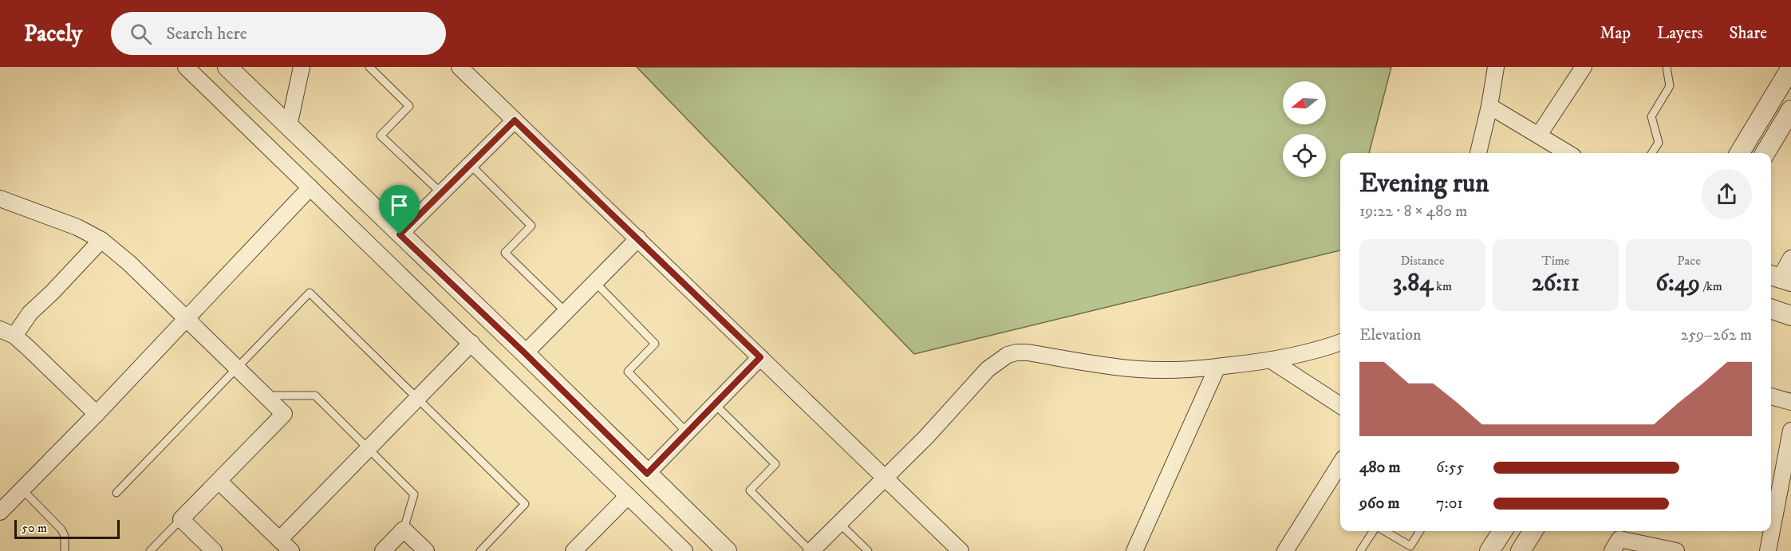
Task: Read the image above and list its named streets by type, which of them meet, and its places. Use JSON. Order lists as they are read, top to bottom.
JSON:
{
  "scale_bar": "50 m",
  "north": "left",
  "page": {
    "header": "Pacely",
    "search": "Search here",
    "nav": ["Map", "Layers", "Share"],
    "heading": ["Evening run", "19:22 · 8 × 480 m"],
    "stats": [
      ["Distance", "3.84 km"],
      ["Time", "26:11"],
      ["Pace", "6:49 /km"]
    ],
    "chart": ["Elevation", "259–262 m"],
    "list": [
      {
        "name": "480 m",
        "note": "6:55"
      },
      {
        "name": "960 m",
        "note": "7:01"
      }
    ],
    "scale": "50 m"
  }
}
